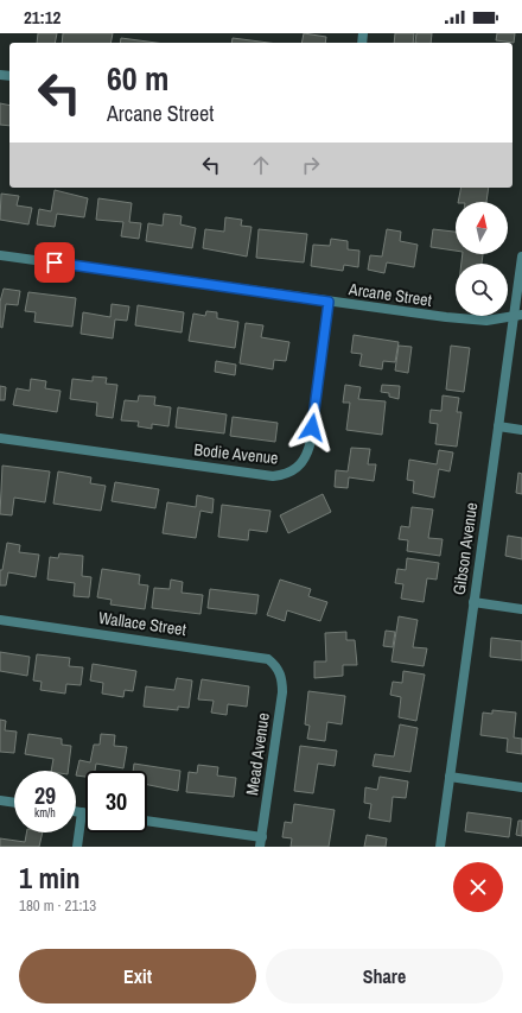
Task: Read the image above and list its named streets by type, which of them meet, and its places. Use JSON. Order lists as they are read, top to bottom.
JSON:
{
  "streets": {
    "street": [
      "Arcane Street",
      "Bodie Avenue",
      "Gibson Avenue",
      "Wallace Street",
      "Mead Avenue"
    ]
  },
  "crossings": [
    ["Arcane Street", "Bodie Avenue"],
    ["Arcane Street", "Gibson Avenue"],
    ["Wallace Street", "Mead Avenue"]
  ],
  "north": "top",
  "page": {
    "status": "21:12",
    "turn": ["60 m", "Arcane Street"],
    "speed": "29 km/h",
    "limit": "30",
    "heading": ["1 min", "180 m · 21:13"],
    "buttons": ["Exit", "Share"]
  }
}
